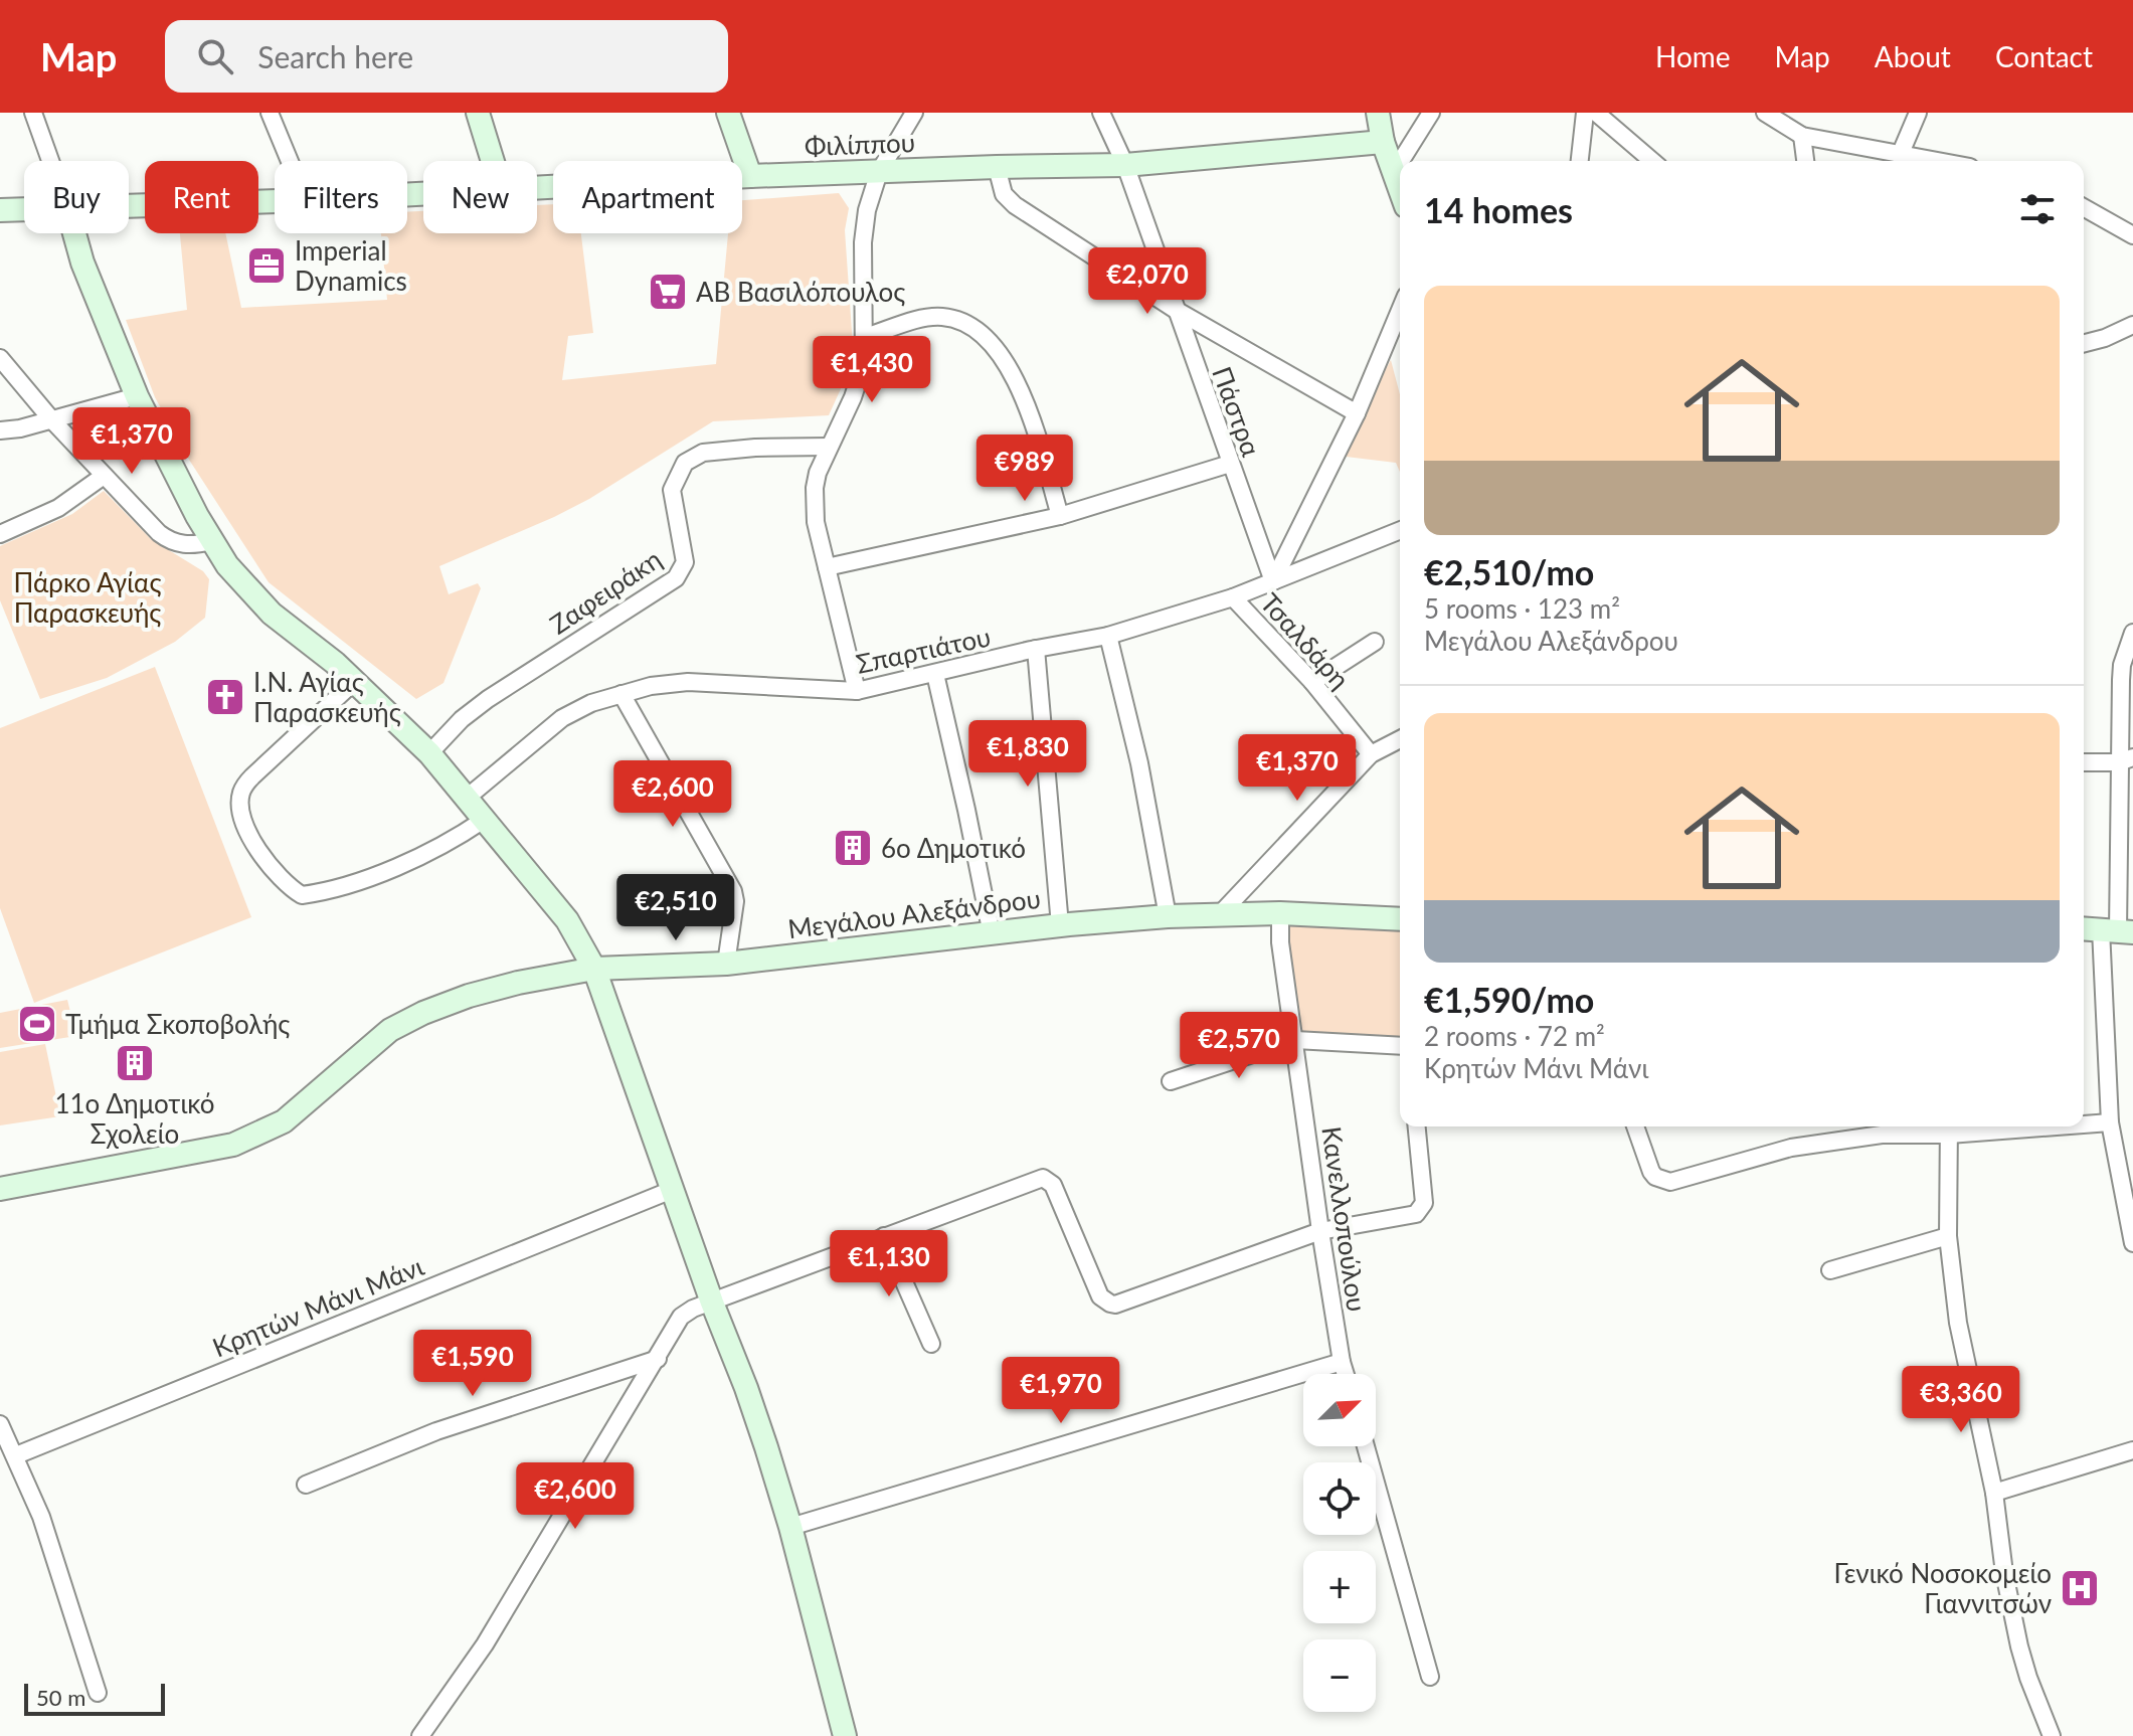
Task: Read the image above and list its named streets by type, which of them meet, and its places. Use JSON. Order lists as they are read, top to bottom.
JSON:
{
  "streets": {
    "street": [
      "Φιλίππου",
      "Πάστρα",
      "Ζαφειράκη",
      "Τσαλδάρη",
      "Σπαρτιάτου",
      "Μεγάλου Αλεξάνδρου",
      "Κανελλοπούλου",
      "Κρητών Μάνι Μάνι"
    ]
  },
  "crossings": [
    ["Φιλίππου", "Πάστρα"],
    ["Πάστρα", "Σπαρτιάτου"],
    ["Τσαλδάρη", "Σπαρτιάτου"],
    ["Μεγάλου Αλεξάνδρου", "Κανελλοπούλου"]
  ],
  "parks": ["Πάρκο Αγίας Παρασκευής"],
  "places": {
    "office": ["Imperial Dynamics"],
    "supermarket": ["ΑΒ Βασιλόπουλος"],
    "church": ["Ι.Ν. Αγίας Παρασκευής"],
    "building": ["6ο Δημοτικό", "11ο Δημοτικό Σχολείο"],
    "sports": ["Τμήμα Σκοποβολής"],
    "hospital": ["Γενικό Νοσοκομείο Γιαννιτσών"]
  },
  "scale_bar": "50 m",
  "north": "top right",
  "page": {
    "header": "Map",
    "search": "Search here",
    "nav": [
      "Home",
      "Map",
      "About",
      "Contact"
    ],
    "chip": [
      "Buy",
      "Rent",
      "Filters",
      "New",
      "Apartment"
    ],
    "heading": "14 homes",
    "price": [
      "€2,070",
      "€1,430",
      "€1,370",
      "€989",
      "€1,830",
      "€1,370",
      "€2,600",
      "€2,510",
      "€2,570",
      "€1,130",
      "€1,590",
      "€1,970",
      "€3,360",
      "€2,600"
    ],
    "list": [
      {
        "name": "€2,510/mo",
        "note": "5 rooms · 123 m² · Μεγάλου Αλεξάνδρου"
      },
      {
        "name": "€1,590/mo",
        "note": "2 rooms · 72 m² · Κρητών Μάνι Μάνι"
      }
    ],
    "map_buttons": ["+", "−"],
    "scale": "50 m"
  }
}
